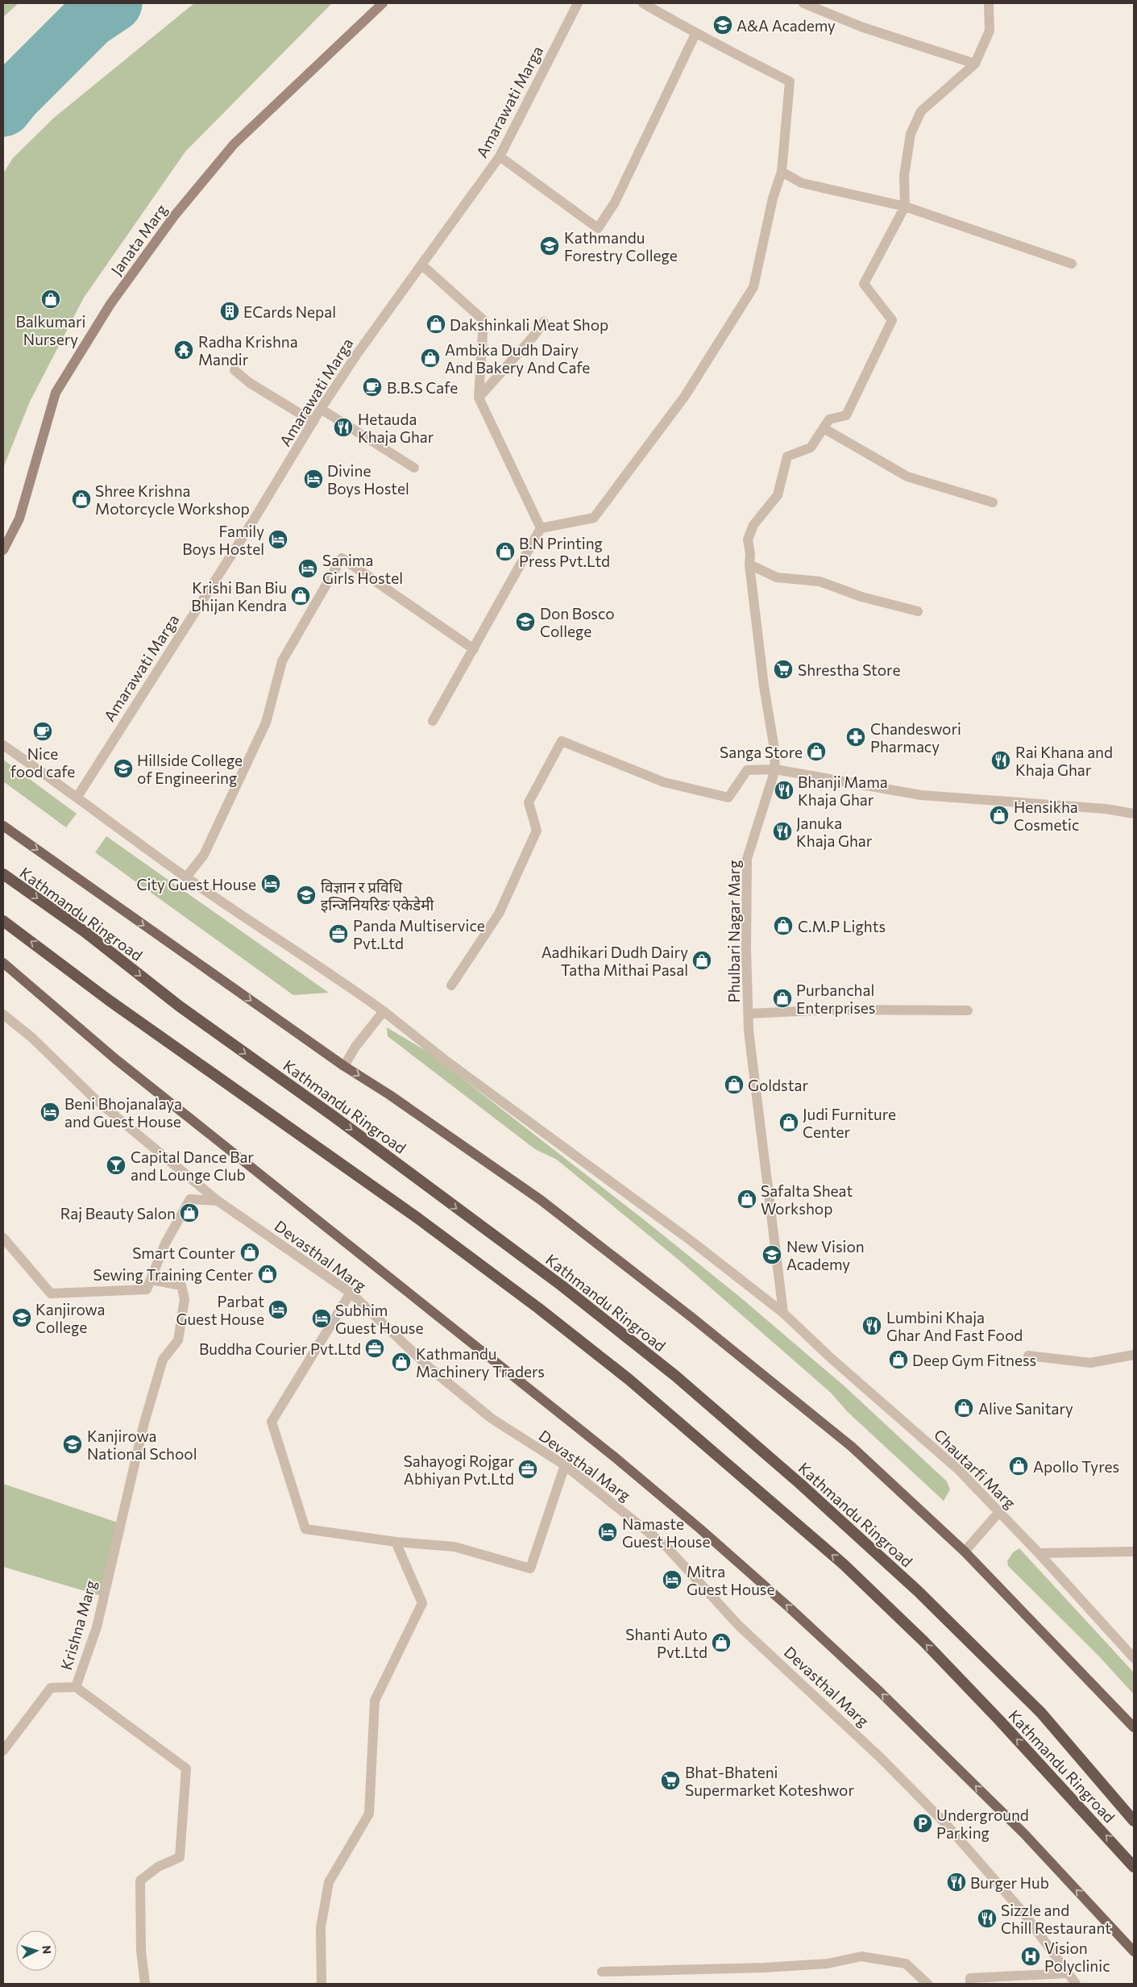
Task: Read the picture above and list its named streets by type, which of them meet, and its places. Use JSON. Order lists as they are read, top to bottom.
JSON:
{
  "streets": {
    "highway": ["Kathmandu Ringroad"],
    "main road": ["Janata Marg"],
    "street": [
      "Amarawati Marga",
      "Phulbari Nagar Marg",
      "Devasthal Marg",
      "Chautarfi Marg",
      "Krishna Marg"
    ]
  },
  "crossings": [
    ["Amarawati Marga", "Chautarfi Marg"],
    ["Phulbari Nagar Marg", "Chautarfi Marg"]
  ],
  "places": {
    "school or university": [
      "A&A Academy",
      "Kathmandu Forestry College",
      "Don Bosco College",
      "Hillside College of Engineering",
      "विज्ञान र प्रविधि इन्जिनियरिङ एकेडेमी",
      "New Vision Academy",
      "Kanjirowa College",
      "Kanjirowa National School"
    ],
    "shop": [
      "Balkumari Nursery",
      "Dakshinkali Meat Shop",
      "Ambika Dudh Dairy And Bakery And Cafe",
      "Shree Krishna Motorcycle Workshop",
      "B.N Printing Press Pvt.Ltd",
      "Krishi Ban Biu Bhijan Kendra",
      "Sanga Store",
      "Hensikha Cosmetic",
      "C.M.P Lights",
      "Aadhikari Dudh Dairy Tatha Mithai Pasal",
      "Purbanchal Enterprises",
      "Goldstar",
      "Judi Furniture Center",
      "Safalta Sheat Workshop",
      "Raj Beauty Salon",
      "Smart Counter",
      "Sewing Training Center",
      "Deep Gym Fitness",
      "Kathmandu Machinery Traders",
      "Alive Sanitary",
      "Apollo Tyres",
      "Shanti Auto Pvt.Ltd"
    ],
    "building": ["ECards Nepal"],
    "temple": ["Radha Krishna Mandir"],
    "cafe": ["B.B.S Cafe", "Nice food cafe"],
    "restaurant": [
      "Hetauda Khaja Ghar",
      "Rai Khana and Khaja Ghar",
      "Bhanji Mama Khaja Ghar",
      "Januka Khaja Ghar",
      "Lumbini Khaja Ghar And Fast Food",
      "Burger Hub",
      "Sizzle and Chill Restaurant"
    ],
    "hotel": [
      "Divine Boys Hostel",
      "Family Boys Hostel",
      "Sanima Girls Hostel",
      "City Guest House",
      "Beni Bhojanalaya and Guest House",
      "Parbat Guest House",
      "Subhim Guest House",
      "Namaste Guest House",
      "Mitra Guest House"
    ],
    "supermarket": ["Shrestha Store", "Bhat-Bhateni Supermarket Koteshwor"],
    "pharmacy": ["Chandeswori Pharmacy"],
    "office": ["Panda Multiservice Pvt.Ltd", "Buddha Courier Pvt.Ltd", "Sahayogi Rojgar Abhiyan Pvt.Ltd"],
    "bar": ["Capital Dance Bar and Lounge Club"],
    "parking": ["Underground Parking"],
    "hospital": ["Vision Polyclinic"]
  },
  "north": "right"
}
